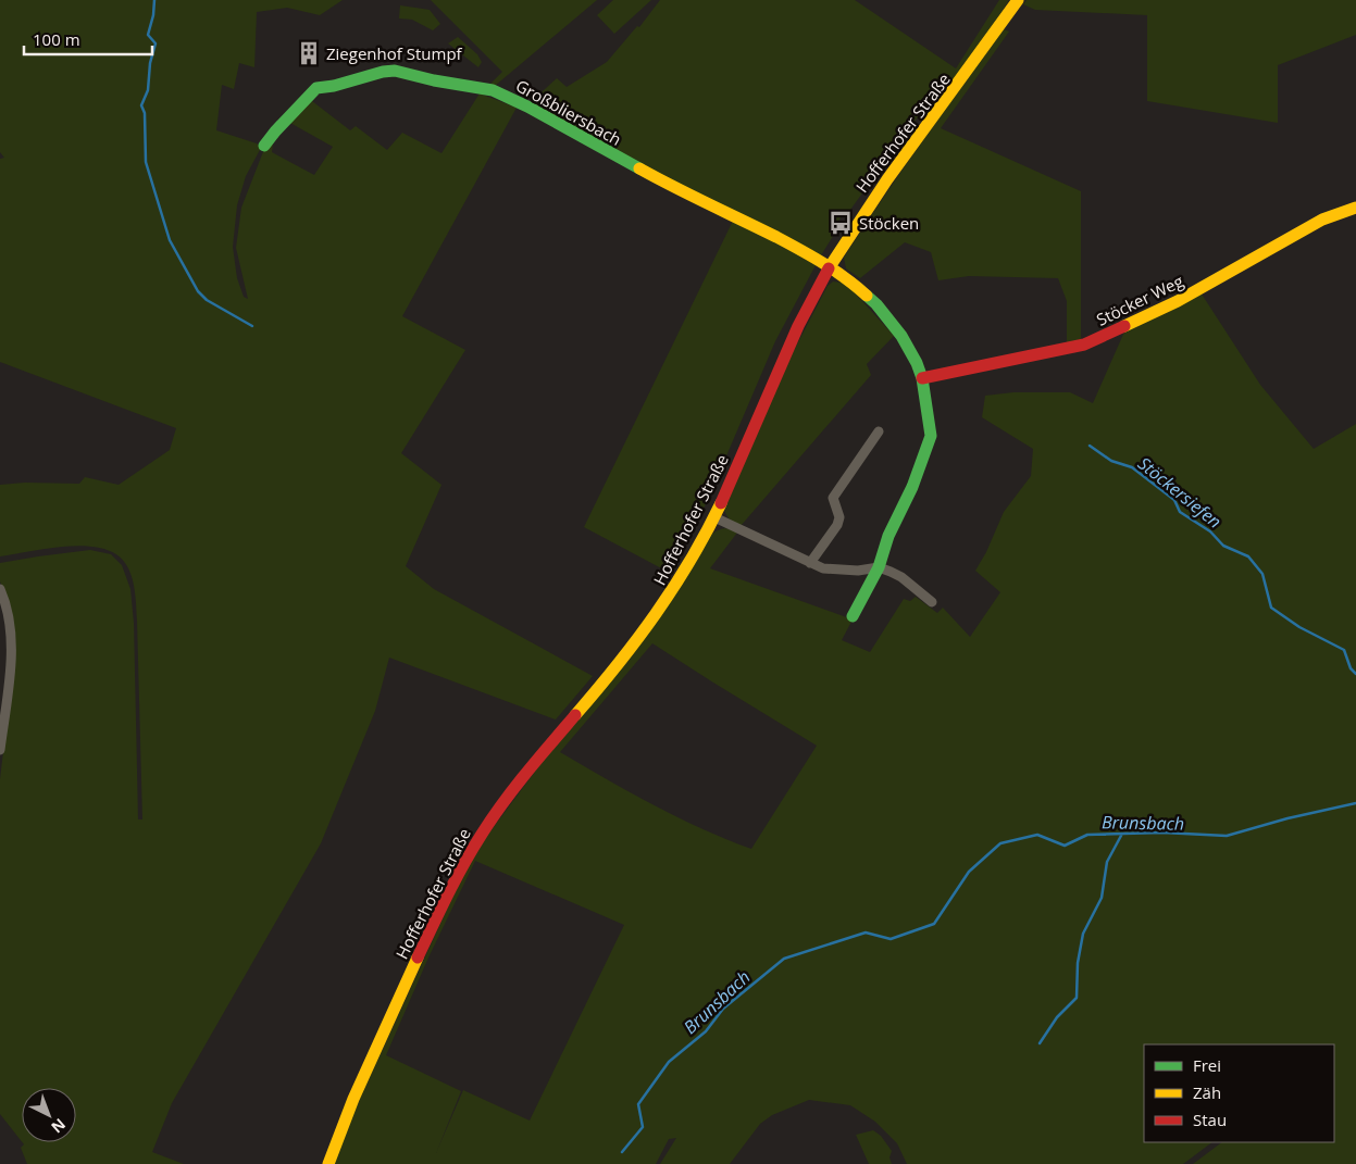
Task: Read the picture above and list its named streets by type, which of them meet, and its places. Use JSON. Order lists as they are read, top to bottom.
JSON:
{
  "streets": {
    "street": ["Großbliersbach", "Hofferhofer Straße", "Stöcker Weg"]
  },
  "crossings": [
    ["Großbliersbach", "Hofferhofer Straße"]
  ],
  "water": ["Stöckersiefen", "Brunsbach"],
  "places": {
    "building": ["Ziegenhof Stumpf"],
    "bus stop": ["Stöcken"]
  },
  "legend": ["Frei", "Zäh", "Stau"],
  "scale_bar": "100 m",
  "north": "bottom right"
}
